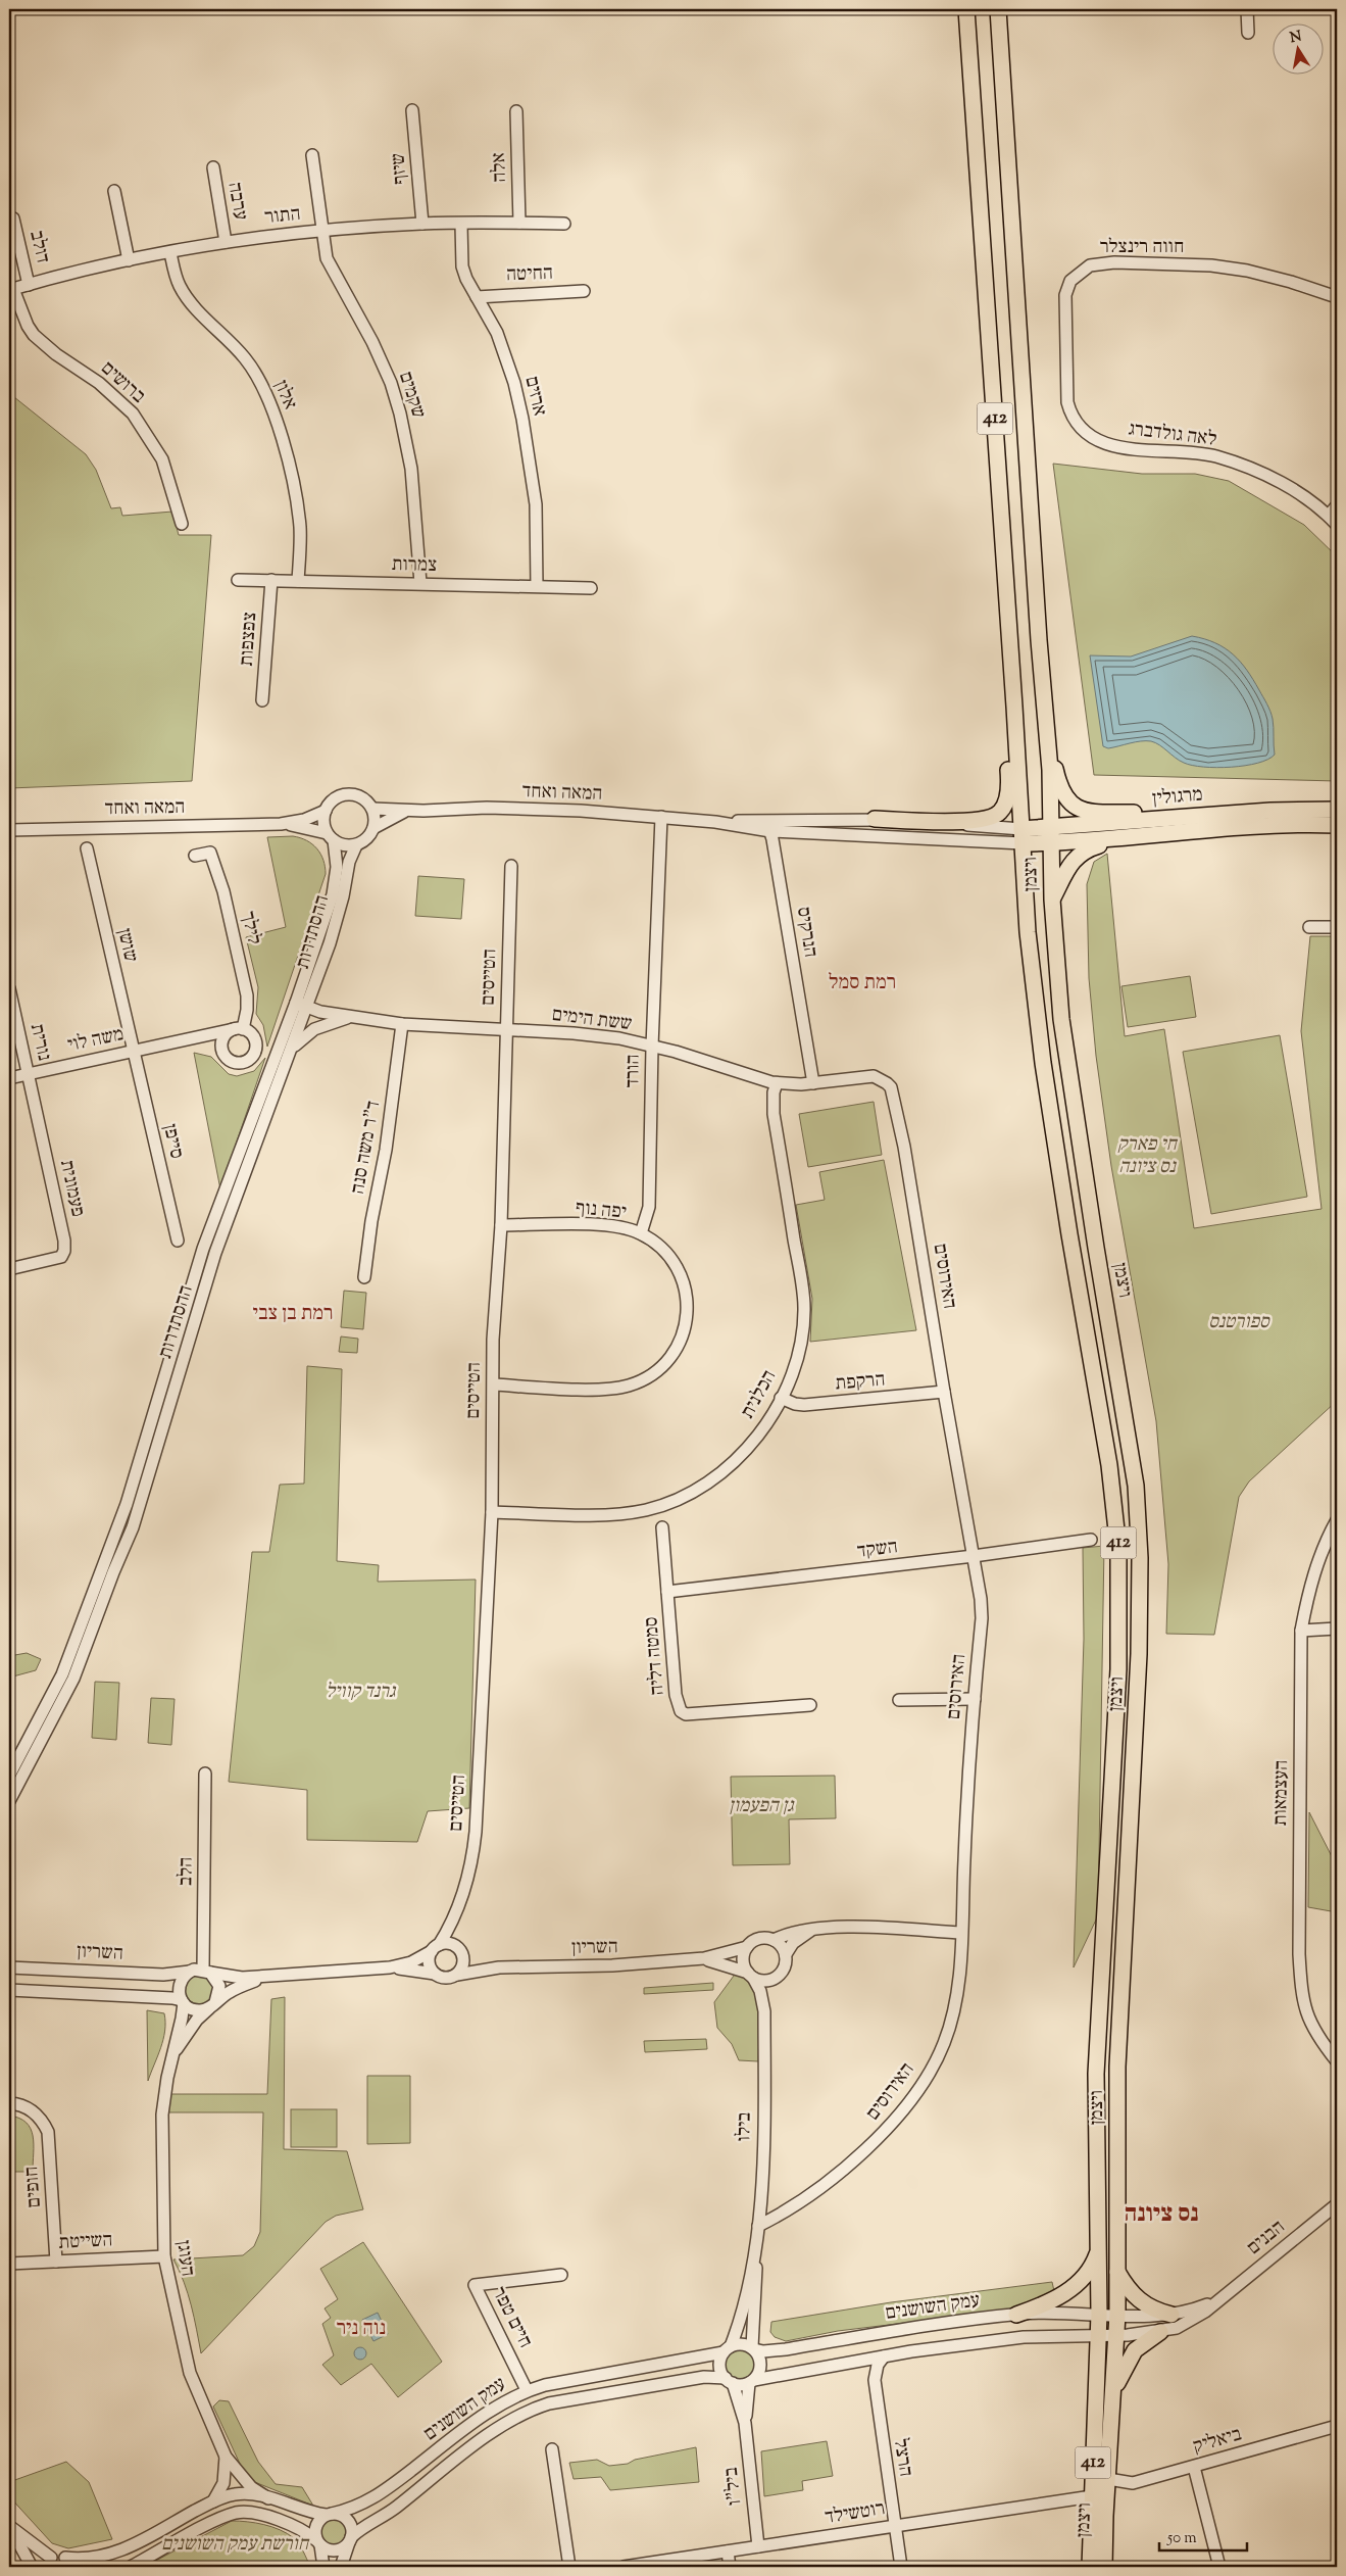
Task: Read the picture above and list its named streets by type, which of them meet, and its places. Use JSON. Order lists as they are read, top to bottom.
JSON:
{
  "streets": {
    "main road": ["412", "מרגולין", "ויצמן"],
    "street": [
      "אלה",
      "שיזף",
      "ערבה",
      "התור",
      "דולב",
      "חווה רינצלר",
      "החיטה",
      "ברושים",
      "אלון",
      "שקמים",
      "ארזים",
      "לאה גולדברג",
      "צמרות",
      "צפצפות",
      "המאה ואחד",
      "לילך",
      "ההסתדרות",
      "הנרקיס",
      "שושן",
      "הטייסים",
      "ששת הימים",
      "משה לוי",
      "נורית",
      "הורד",
      "סייפן",
      "ד\"ר משה סנה",
      "פעמונית",
      "יפה נוף",
      "האירוסים",
      "הרקפת",
      "הכלנית",
      "השקד",
      "סמטה דליה",
      "העצמאות",
      "הלב",
      "השריון",
      "בילו",
      "חופים",
      "הבנים",
      "השייטת",
      "העוגן",
      "עמק השושנים",
      "חיים טפר",
      "ביאליק",
      "הרצל",
      "ביל\"ו",
      "רוטשילד"
    ]
  },
  "crossings": [
    ["אלה", "התור"],
    ["שיזף", "התור"],
    ["ערבה", "התור"],
    ["התור", "דולב"],
    ["התור", "ברושים"],
    ["התור", "אלון"],
    ["התור", "שקמים"],
    ["התור", "ארזים"],
    ["חווה רינצלר", "לאה גולדברג"],
    ["החיטה", "ארזים"],
    ["אלון", "צמרות"],
    ["שקמים", "צמרות"],
    ["ארזים", "צמרות"],
    ["412", "המאה ואחד"],
    ["412", "מרגולין"],
    ["412", "ויצמן"],
    ["צמרות", "צפצפות"],
    ["המאה ואחד", "מרגולין"],
    ["המאה ואחד", "ויצמן"],
    ["המאה ואחד", "ההסתדרות"],
    ["המאה ואחד", "הנרקיס"],
    ["המאה ואחד", "הורד"],
    ["מרגולין", "ויצמן"],
    ["ויצמן", "הבנים"],
    ["ויצמן", "עמק השושנים"],
    ["ויצמן", "ביאליק"],
    ["ויצמן", "רוטשילד"],
    ["לילך", "משה לוי"],
    ["ההסתדרות", "ששת הימים"],
    ["הנרקיס", "ששת הימים"],
    ["שושן", "משה לוי"],
    ["שושן", "סייפן"],
    ["הטייסים", "ששת הימים"],
    ["הטייסים", "יפה נוף"],
    ["הטייסים", "הכלנית"],
    ["הטייסים", "השריון"],
    ["ששת הימים", "הורד"],
    ["ששת הימים", "ד\"ר משה סנה"],
    ["ששת הימים", "האירוסים"],
    ["ששת הימים", "הכלנית"],
    ["משה לוי", "נורית"],
    ["משה לוי", "סייפן"],
    ["משה לוי", "פעמונית"],
    ["נורית", "פעמונית"],
    ["הורד", "יפה נוף"],
    ["האירוסים", "הרקפת"],
    ["האירוסים", "השקד"],
    ["האירוסים", "בילו"],
    ["הרקפת", "הכלנית"],
    ["השקד", "סמטה דליה"],
    ["הלב", "השריון"],
    ["הלב", "העוגן"],
    ["השריון", "בילו"],
    ["השריון", "העוגן"],
    ["בילו", "עמק השושנים"],
    ["בילו", "ביל\"ו"],
    ["חופים", "השייטת"],
    ["הבנים", "עמק השושנים"],
    ["השייטת", "העוגן"],
    ["העוגן", "עמק השושנים"],
    ["עמק השושנים", "חיים טפר"],
    ["עמק השושנים", "ביל\"ו"],
    ["הרצל", "רוטשילד"],
    ["ביל\"ו", "רוטשילד"]
  ],
  "districts": [
    "רמת סמל",
    "רמת בן צבי",
    "נס ציונה",
    "נוה ניר"
  ],
  "parks": [
    "חי פארק נס ציונה",
    "ספורטנס",
    "גרנד קוויל",
    "גן הפעמון",
    "חורשת עמק השושנים"
  ],
  "scale_bar": "50 m",
  "north": "top"
}
